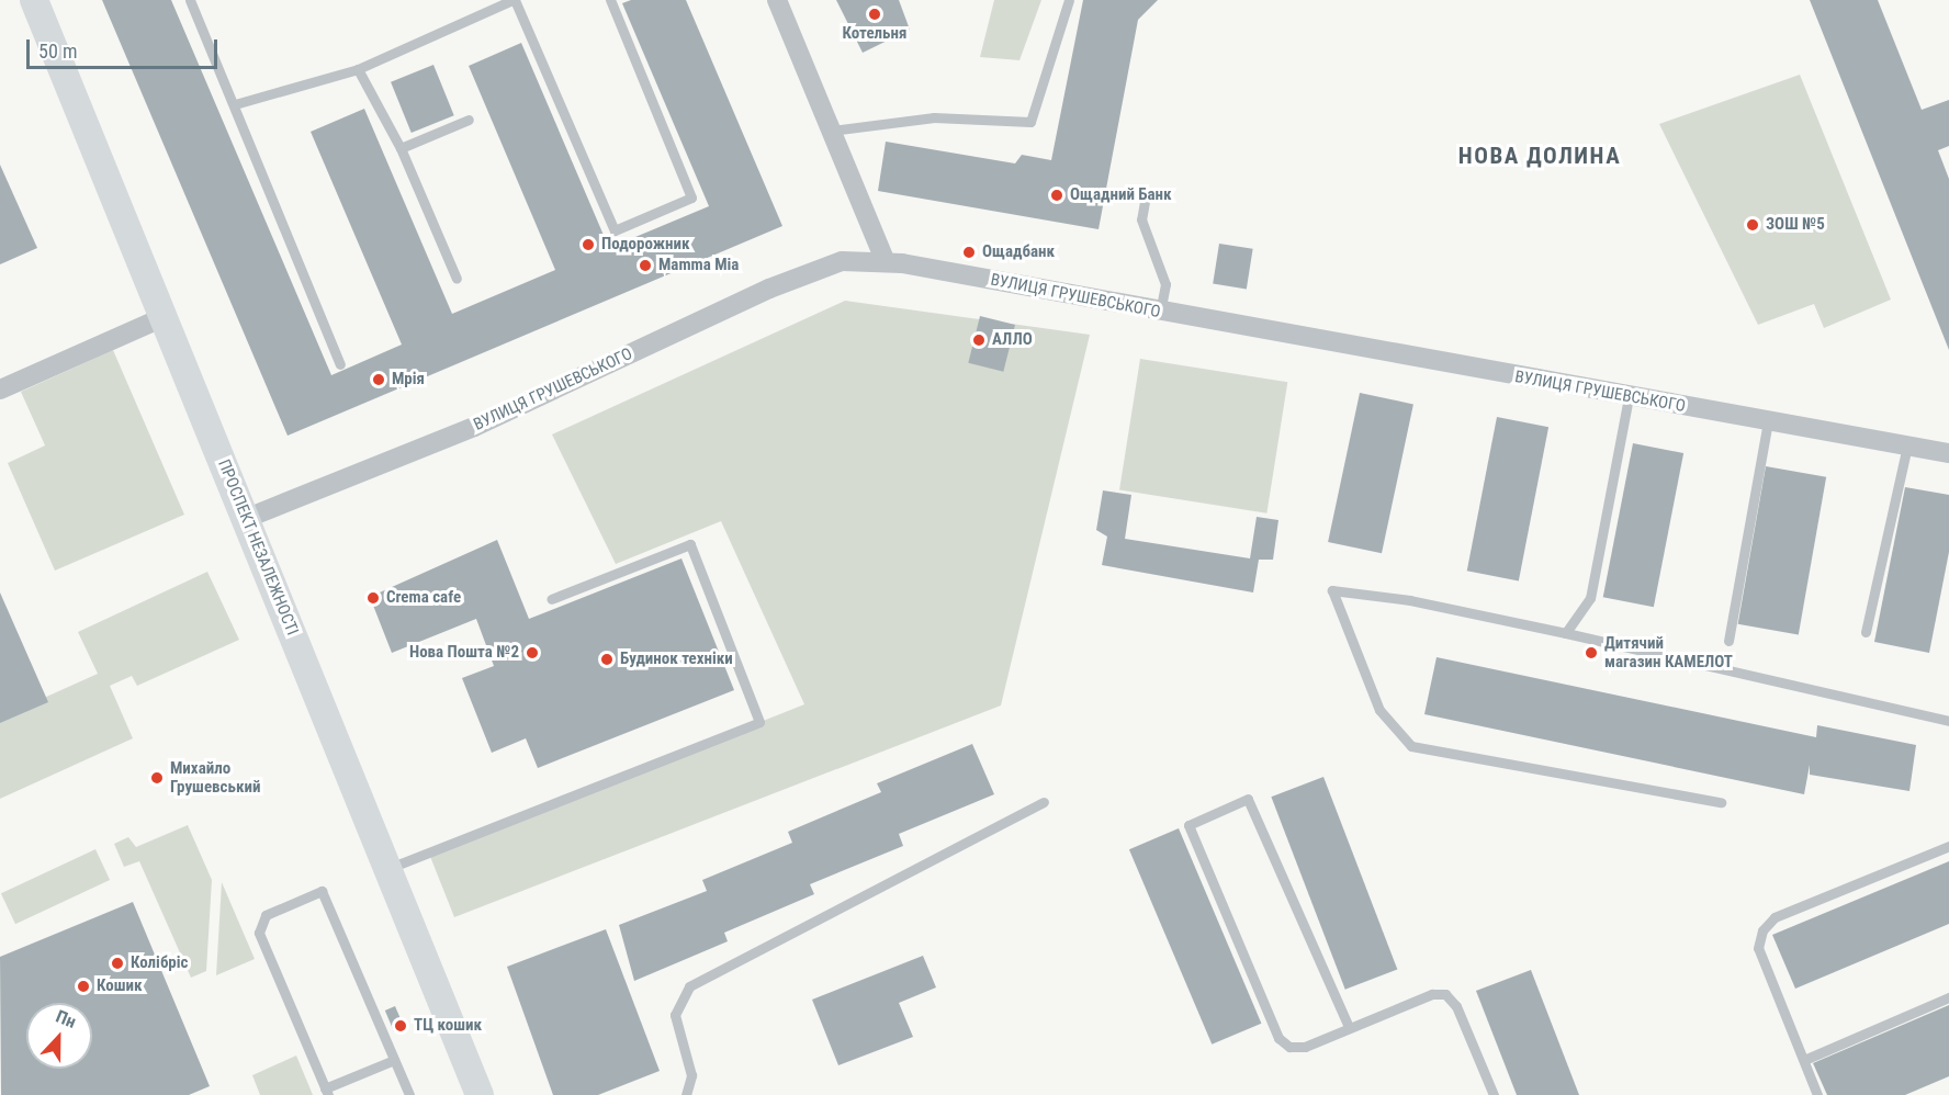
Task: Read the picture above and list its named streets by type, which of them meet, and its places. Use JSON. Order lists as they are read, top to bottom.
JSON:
{
  "streets": {
    "main road": ["ПРОСПЕКТ НЕЗАЛЕЖНОСТІ"],
    "street": ["ВУЛИЦЯ ГРУШЕВСЬКОГО"]
  },
  "crossings": [
    ["ВУЛИЦЯ ГРУШЕВСЬКОГО", "ПРОСПЕКТ НЕЗАЛЕЖНОСТІ"]
  ],
  "districts": ["НОВА ДОЛИНА"],
  "places": [
    "Котельня",
    "Ощадний Банк",
    "ЗОШ №5",
    "Подорожник",
    "Ощадбанк",
    "Mamma Mia",
    "АЛЛО",
    "Мрія",
    "Crema cafe",
    "Нова Пошта №2",
    "Дитячий магазин КАМЕЛОТ",
    "Будинок техніки",
    "Михайло Грушевський",
    "Колібріс",
    "Кошик",
    "ТЦ кошик"
  ],
  "scale_bar": "50 m",
  "north": "top"
}
